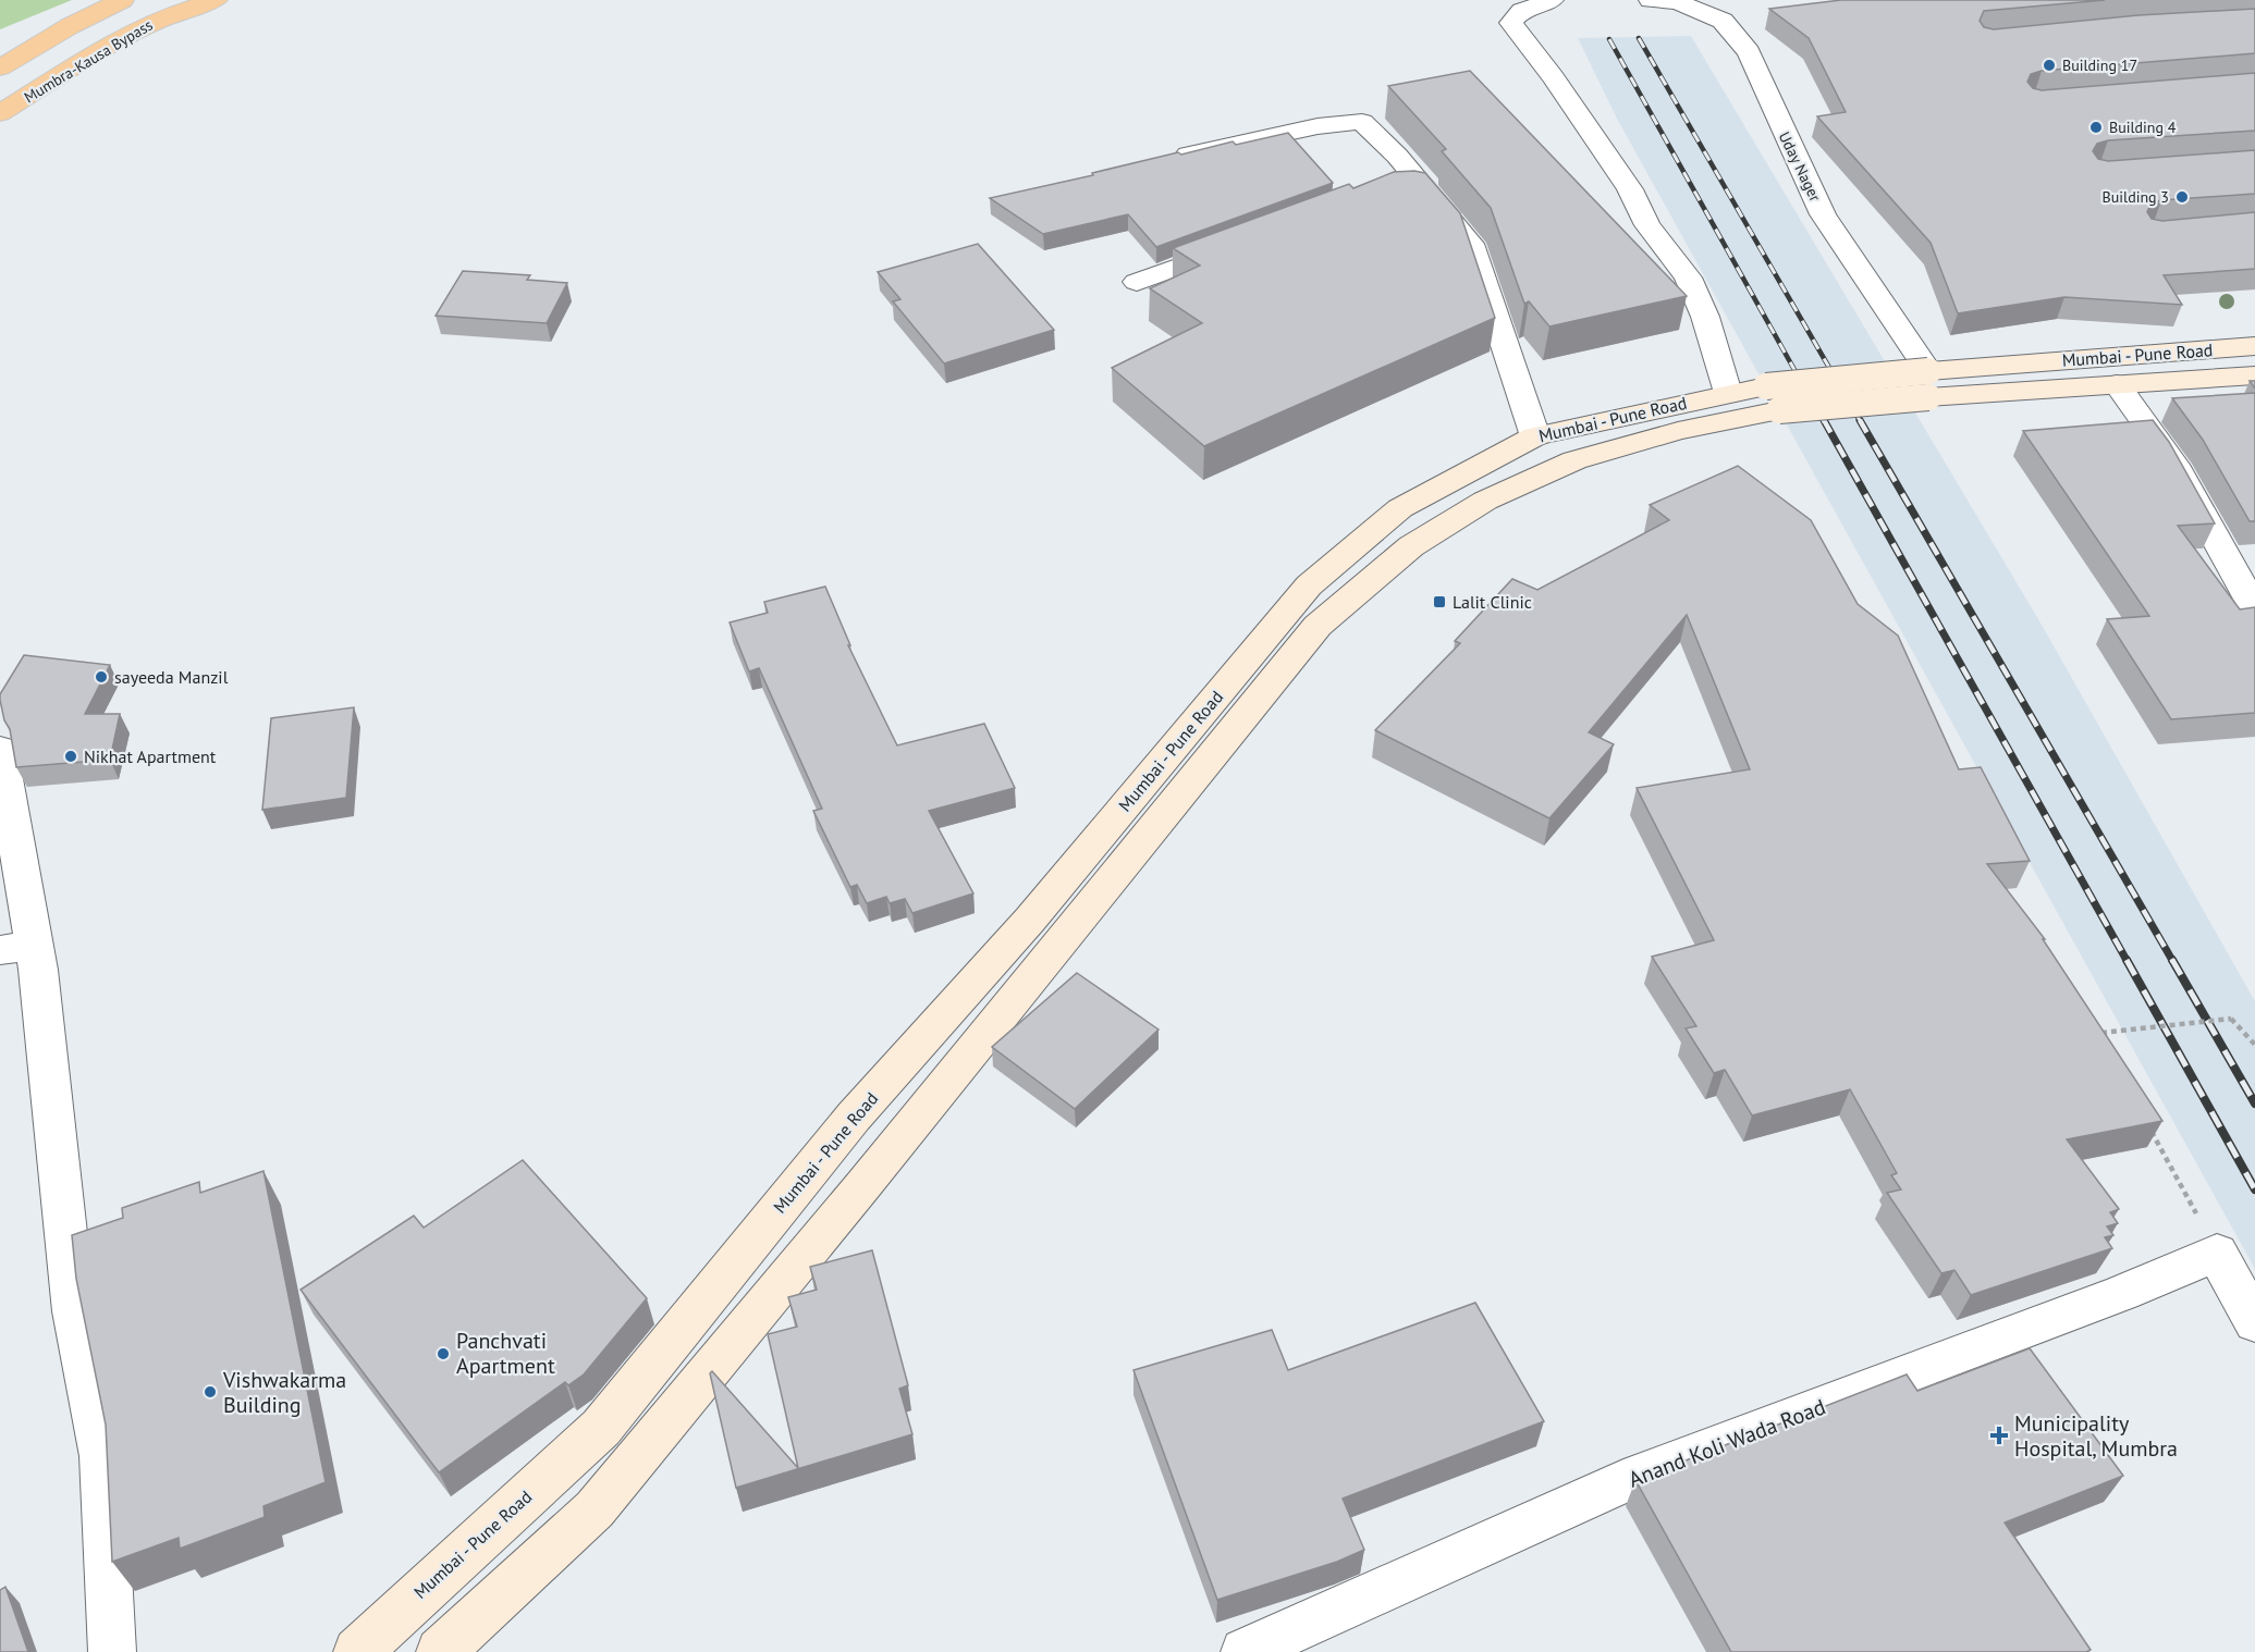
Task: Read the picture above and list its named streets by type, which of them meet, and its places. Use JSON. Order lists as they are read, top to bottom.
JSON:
{
  "streets": {
    "highway": ["Mumbra-Kausa Bypass"],
    "main road": ["Mumbai - Pune Road"],
    "street": ["Uday Nager", "Anand Koli Wada Road"]
  },
  "crossings": [
    ["Uday Nager", "Mumbai - Pune Road"]
  ],
  "places": {
    "other": [
      "Building 17",
      "Building 4",
      "Building 3",
      "sayeeda Manzil",
      "Nikhat Apartment",
      "Panchvati Apartment",
      "Vishwakarma Building"
    ],
    "transit": ["Lalit Clinic"],
    "health": ["Municipality Hospital, Mumbra"]
  }
}
